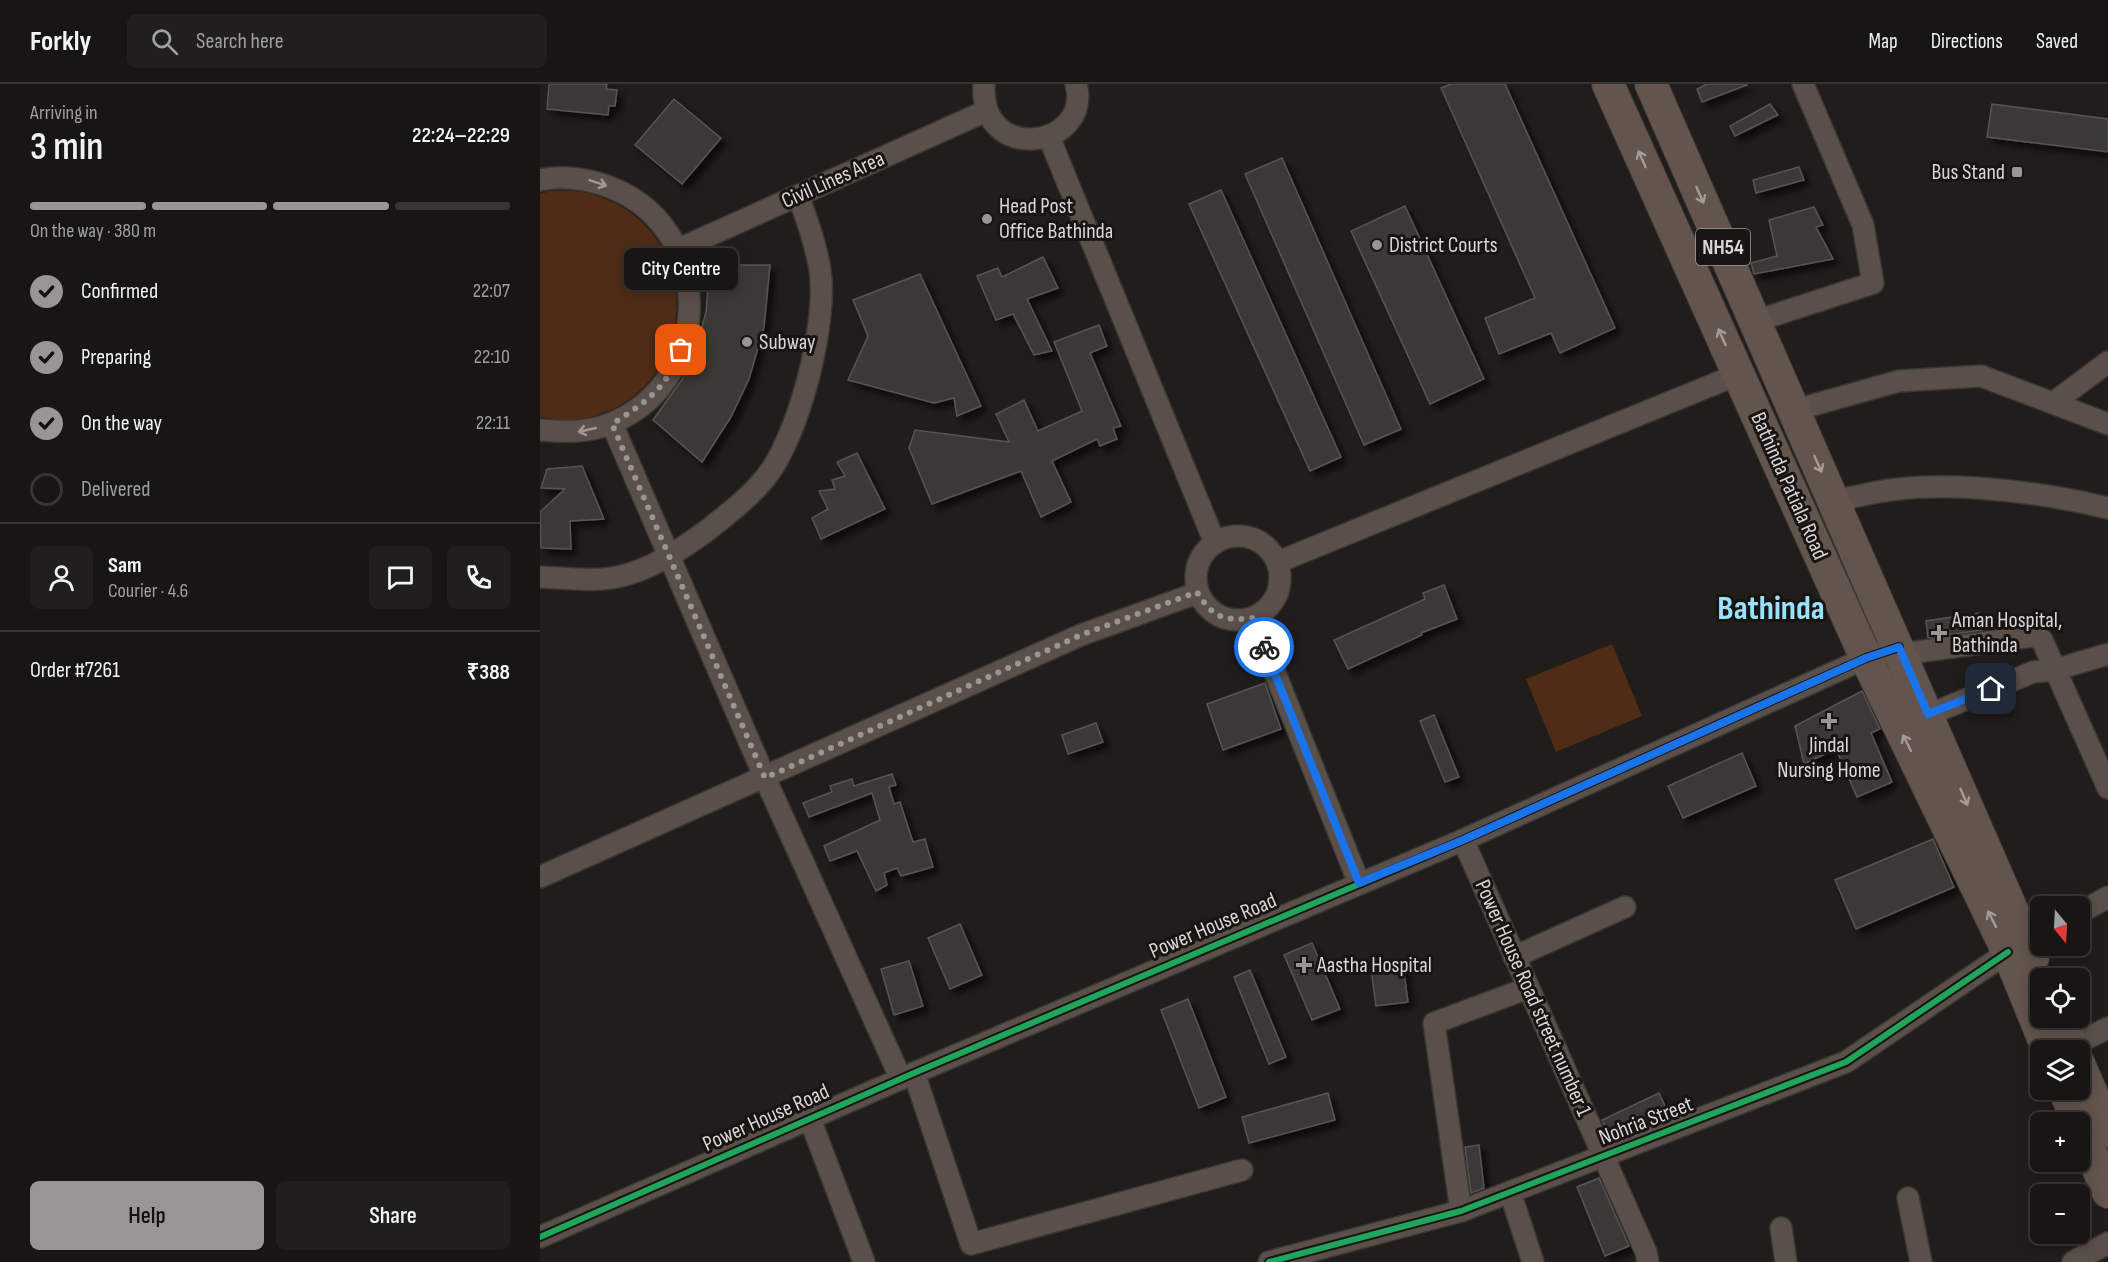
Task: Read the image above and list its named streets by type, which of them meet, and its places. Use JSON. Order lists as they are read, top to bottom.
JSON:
{
  "streets": {
    "highway": ["NH54", "Bathinda Patiala Road"],
    "street": [
      "Civil Lines Area",
      "Power House Road",
      "Power House Road street number 1",
      "Nohria Street"
    ]
  },
  "crossings": [
    ["NH54", "Bathinda Patiala Road"],
    ["NH54", "Power House Road"],
    ["NH54", "Nohria Street"],
    ["Bathinda Patiala Road", "Power House Road"],
    ["Bathinda Patiala Road", "Nohria Street"],
    ["Power House Road", "Power House Road street number 1"],
    ["Power House Road street number 1", "Nohria Street"]
  ],
  "districts": ["Bathinda"],
  "places": {
    "transit": ["Bus Stand"],
    "other": [
      "Head Post Office Bathinda",
      "District Courts",
      "Subway",
      "City Centre"
    ],
    "health": ["Aman Hospital, Bathinda", "Jindal Nursing Home", "Aastha Hospital"]
  },
  "north": "bottom",
  "page": {
    "header": "Forkly",
    "search": "Search here",
    "nav": ["Map", "Directions", "Saved"],
    "heading": ["3 min", "Arriving in", "22:24–22:29"],
    "panel": [
      "Sam",
      "Courier · 4.6",
      "Order #7261",
      "₹388"
    ],
    "bar": "On the way · 380 m",
    "bubble": "City Centre",
    "list": [
      ["Confirmed", "22:07"],
      ["Preparing", "22:10"],
      ["On the way", "22:11"],
      "Delivered"
    ],
    "map_buttons": ["+", "−"],
    "buttons": ["Help", "Share"]
  }
}
